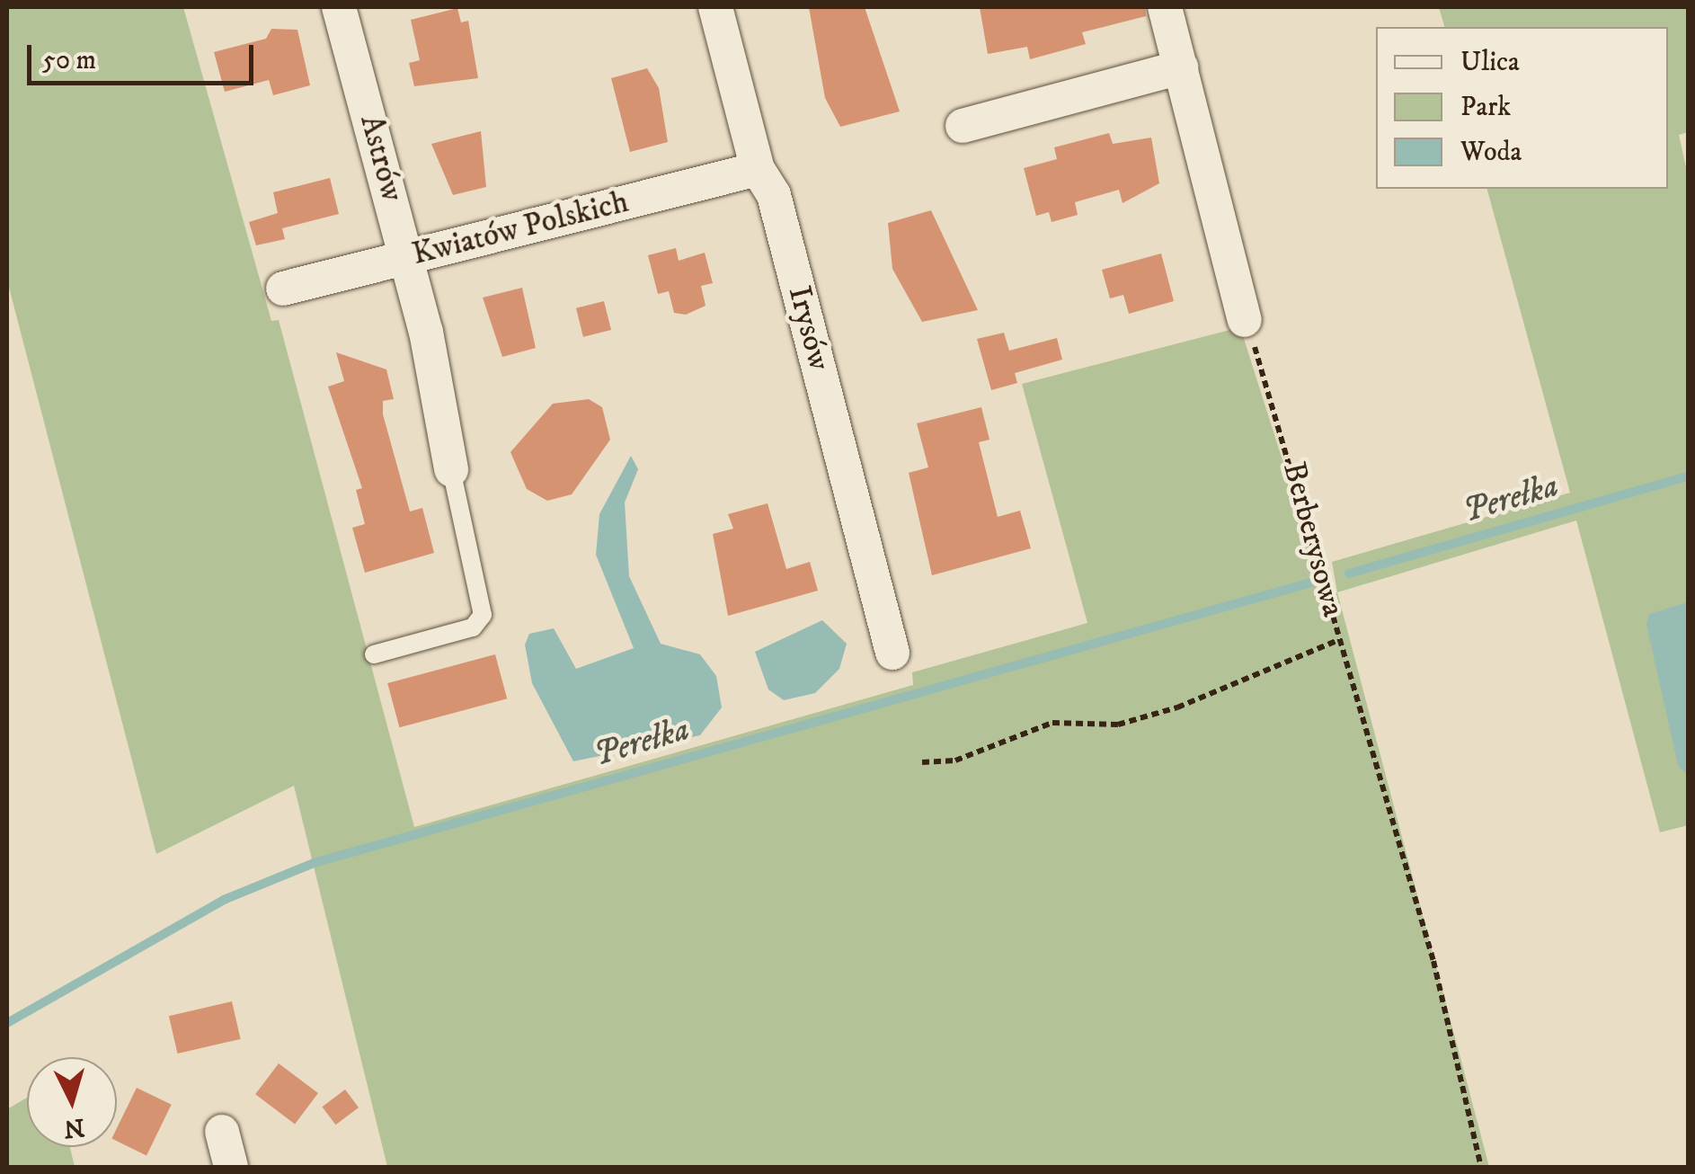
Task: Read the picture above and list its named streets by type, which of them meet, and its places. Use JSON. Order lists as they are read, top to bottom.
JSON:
{
  "streets": {
    "street": ["Astrów", "Kwiatów Polskich", "Irysów"],
    "path": ["Berberysowa"]
  },
  "crossings": [
    ["Astrów", "Kwiatów Polskich"],
    ["Kwiatów Polskich", "Irysów"]
  ],
  "water": ["Perełka"],
  "legend": ["Ulica", "Park", "Woda"],
  "scale_bar": "50 m",
  "north": "bottom"
}
